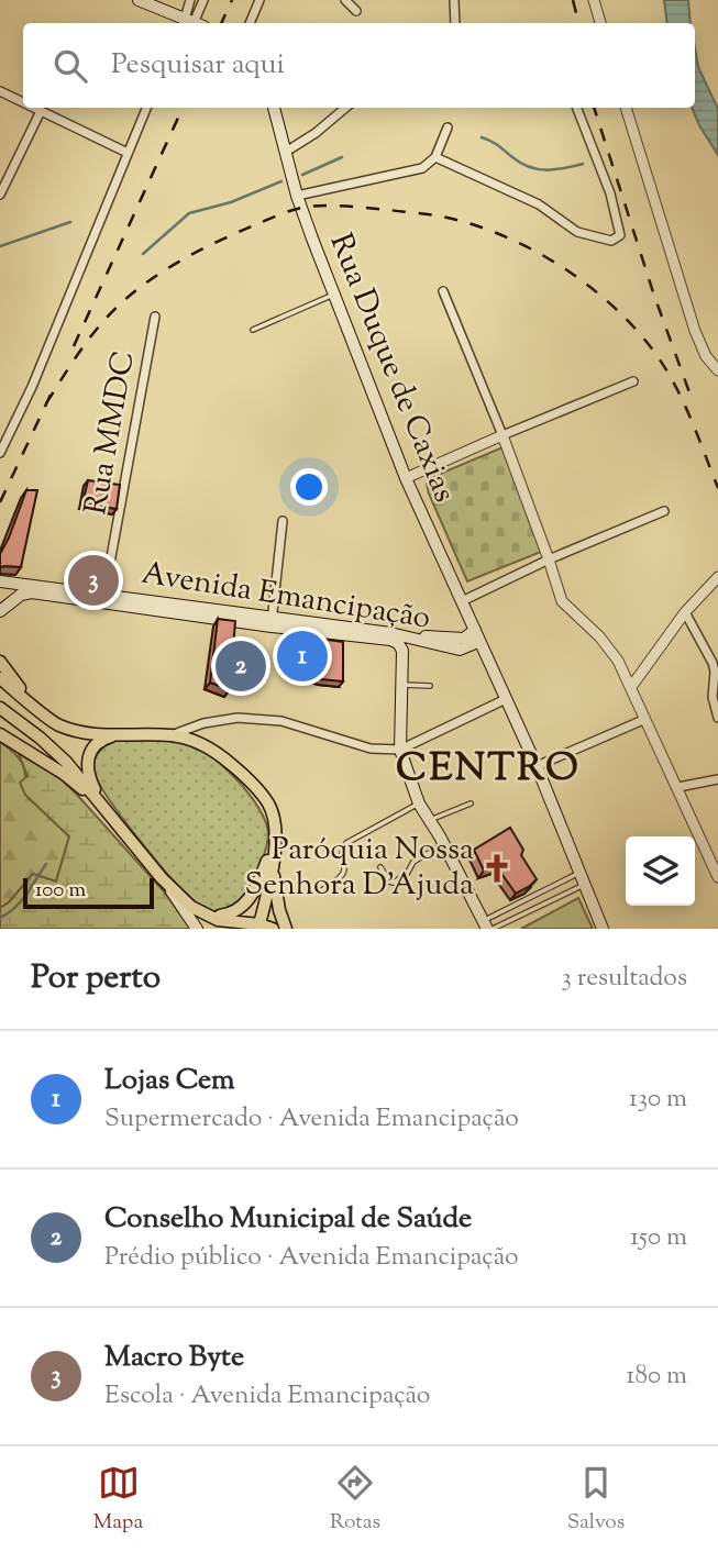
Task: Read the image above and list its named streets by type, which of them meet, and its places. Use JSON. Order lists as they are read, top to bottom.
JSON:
{
  "streets": {
    "main road": ["Rua Duque de Caxias", "Avenida Emancipação"],
    "street": ["Rua MMDC"]
  },
  "crossings": [
    ["Rua MMDC", "Avenida Emancipação"]
  ],
  "districts": ["CENTRO"],
  "places": {
    "church": ["Paróquia Nossa Senhora D'Ajuda"]
  },
  "scale_bar": "100 m",
  "page": {
    "search": "Pesquisar aqui",
    "pins": ["3", "1", "2"],
    "scale": "100 m",
    "heading": ["Por perto", "3 resultados"],
    "list": [
      {
        "mark": "1",
        "name": "Lojas Cem",
        "note": "Supermercado · Avenida Emancipação",
        "value": "130 m"
      },
      {
        "mark": "2",
        "name": "Conselho Municipal de Saúde",
        "note": "Prédio público · Avenida Emancipação",
        "value": "150 m"
      },
      {
        "mark": "3",
        "name": "Macro Byte",
        "note": "Escola · Avenida Emancipação",
        "value": "180 m"
      }
    ],
    "nav": ["Mapa", "Rotas", "Salvos"]
  }
}
